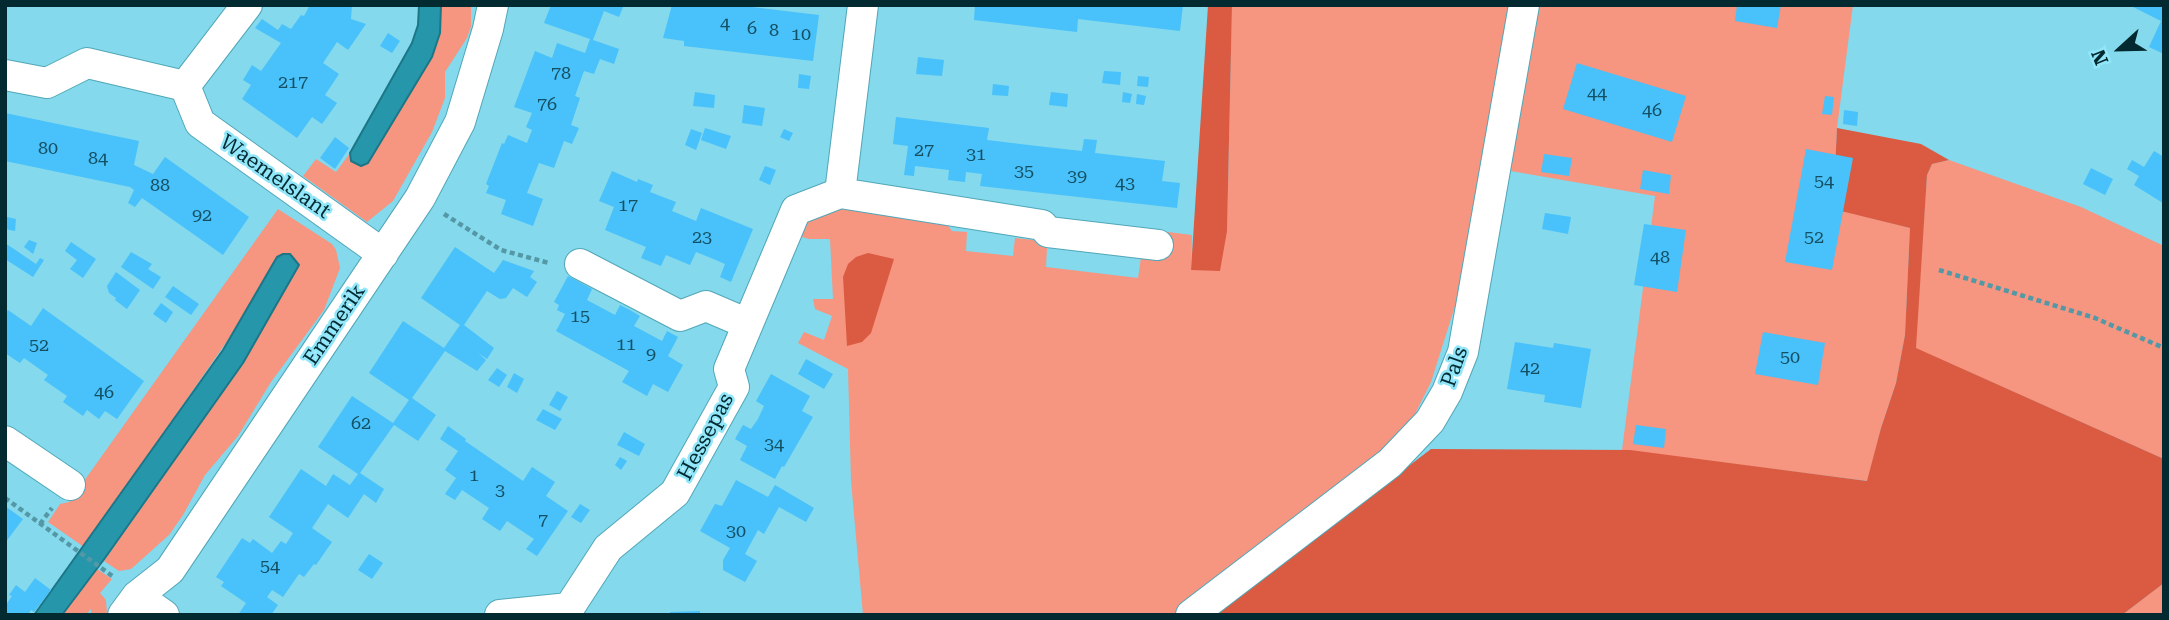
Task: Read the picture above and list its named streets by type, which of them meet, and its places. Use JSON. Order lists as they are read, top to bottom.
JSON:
{
  "streets": {
    "street": [
      "Waemelslant",
      "Emmerik",
      "Pals",
      "Hessepas"
    ]
  },
  "crossings": [
    ["Waemelslant", "Emmerik"]
  ],
  "house_numbers": [
    "4",
    "6",
    "8",
    "10",
    "78",
    "217",
    "44",
    "76",
    "46",
    "80",
    "27",
    "31",
    "84",
    "35",
    "39",
    "54",
    "43",
    "88",
    "17",
    "92",
    "23",
    "52",
    "48",
    "15",
    "11",
    "52",
    "9",
    "50",
    "42",
    "46",
    "62",
    "34",
    "1",
    "3",
    "7",
    "30",
    "54"
  ],
  "north": "left"
}
